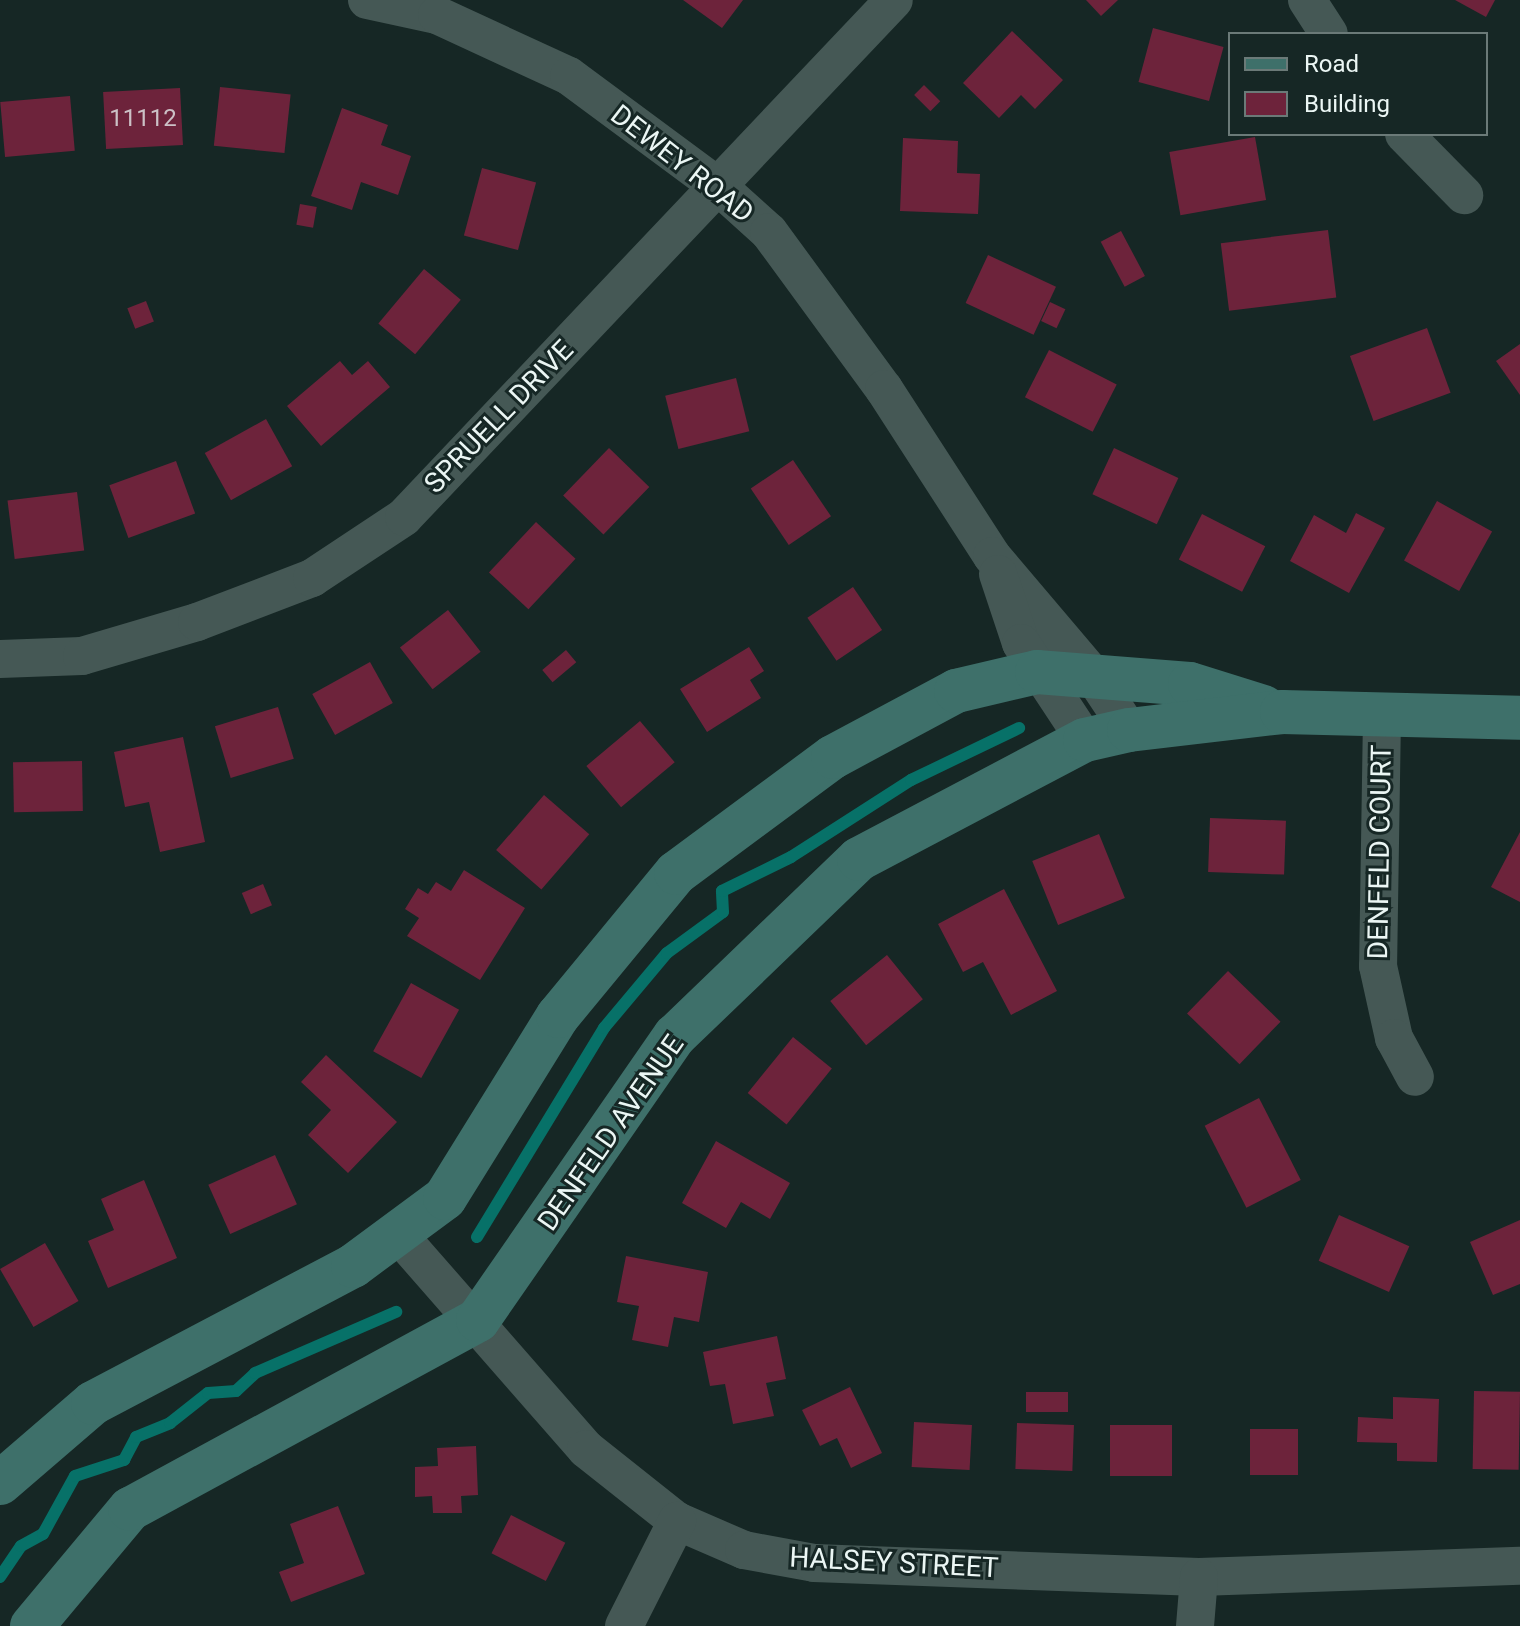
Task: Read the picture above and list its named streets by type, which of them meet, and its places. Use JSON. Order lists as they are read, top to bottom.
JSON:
{
  "streets": {
    "street": [
      "DEWEY ROAD",
      "SPRUELL DRIVE",
      "DENFELD COURT",
      "DENFELD AVENUE",
      "HALSEY STREET"
    ]
  },
  "crossings": [
    ["DEWEY ROAD", "SPRUELL DRIVE"],
    ["DEWEY ROAD", "DENFELD AVENUE"],
    ["DENFELD COURT", "DENFELD AVENUE"],
    ["DENFELD AVENUE", "HALSEY STREET"]
  ],
  "house_numbers": ["11112"],
  "legend": ["Road", "Building"]
}
